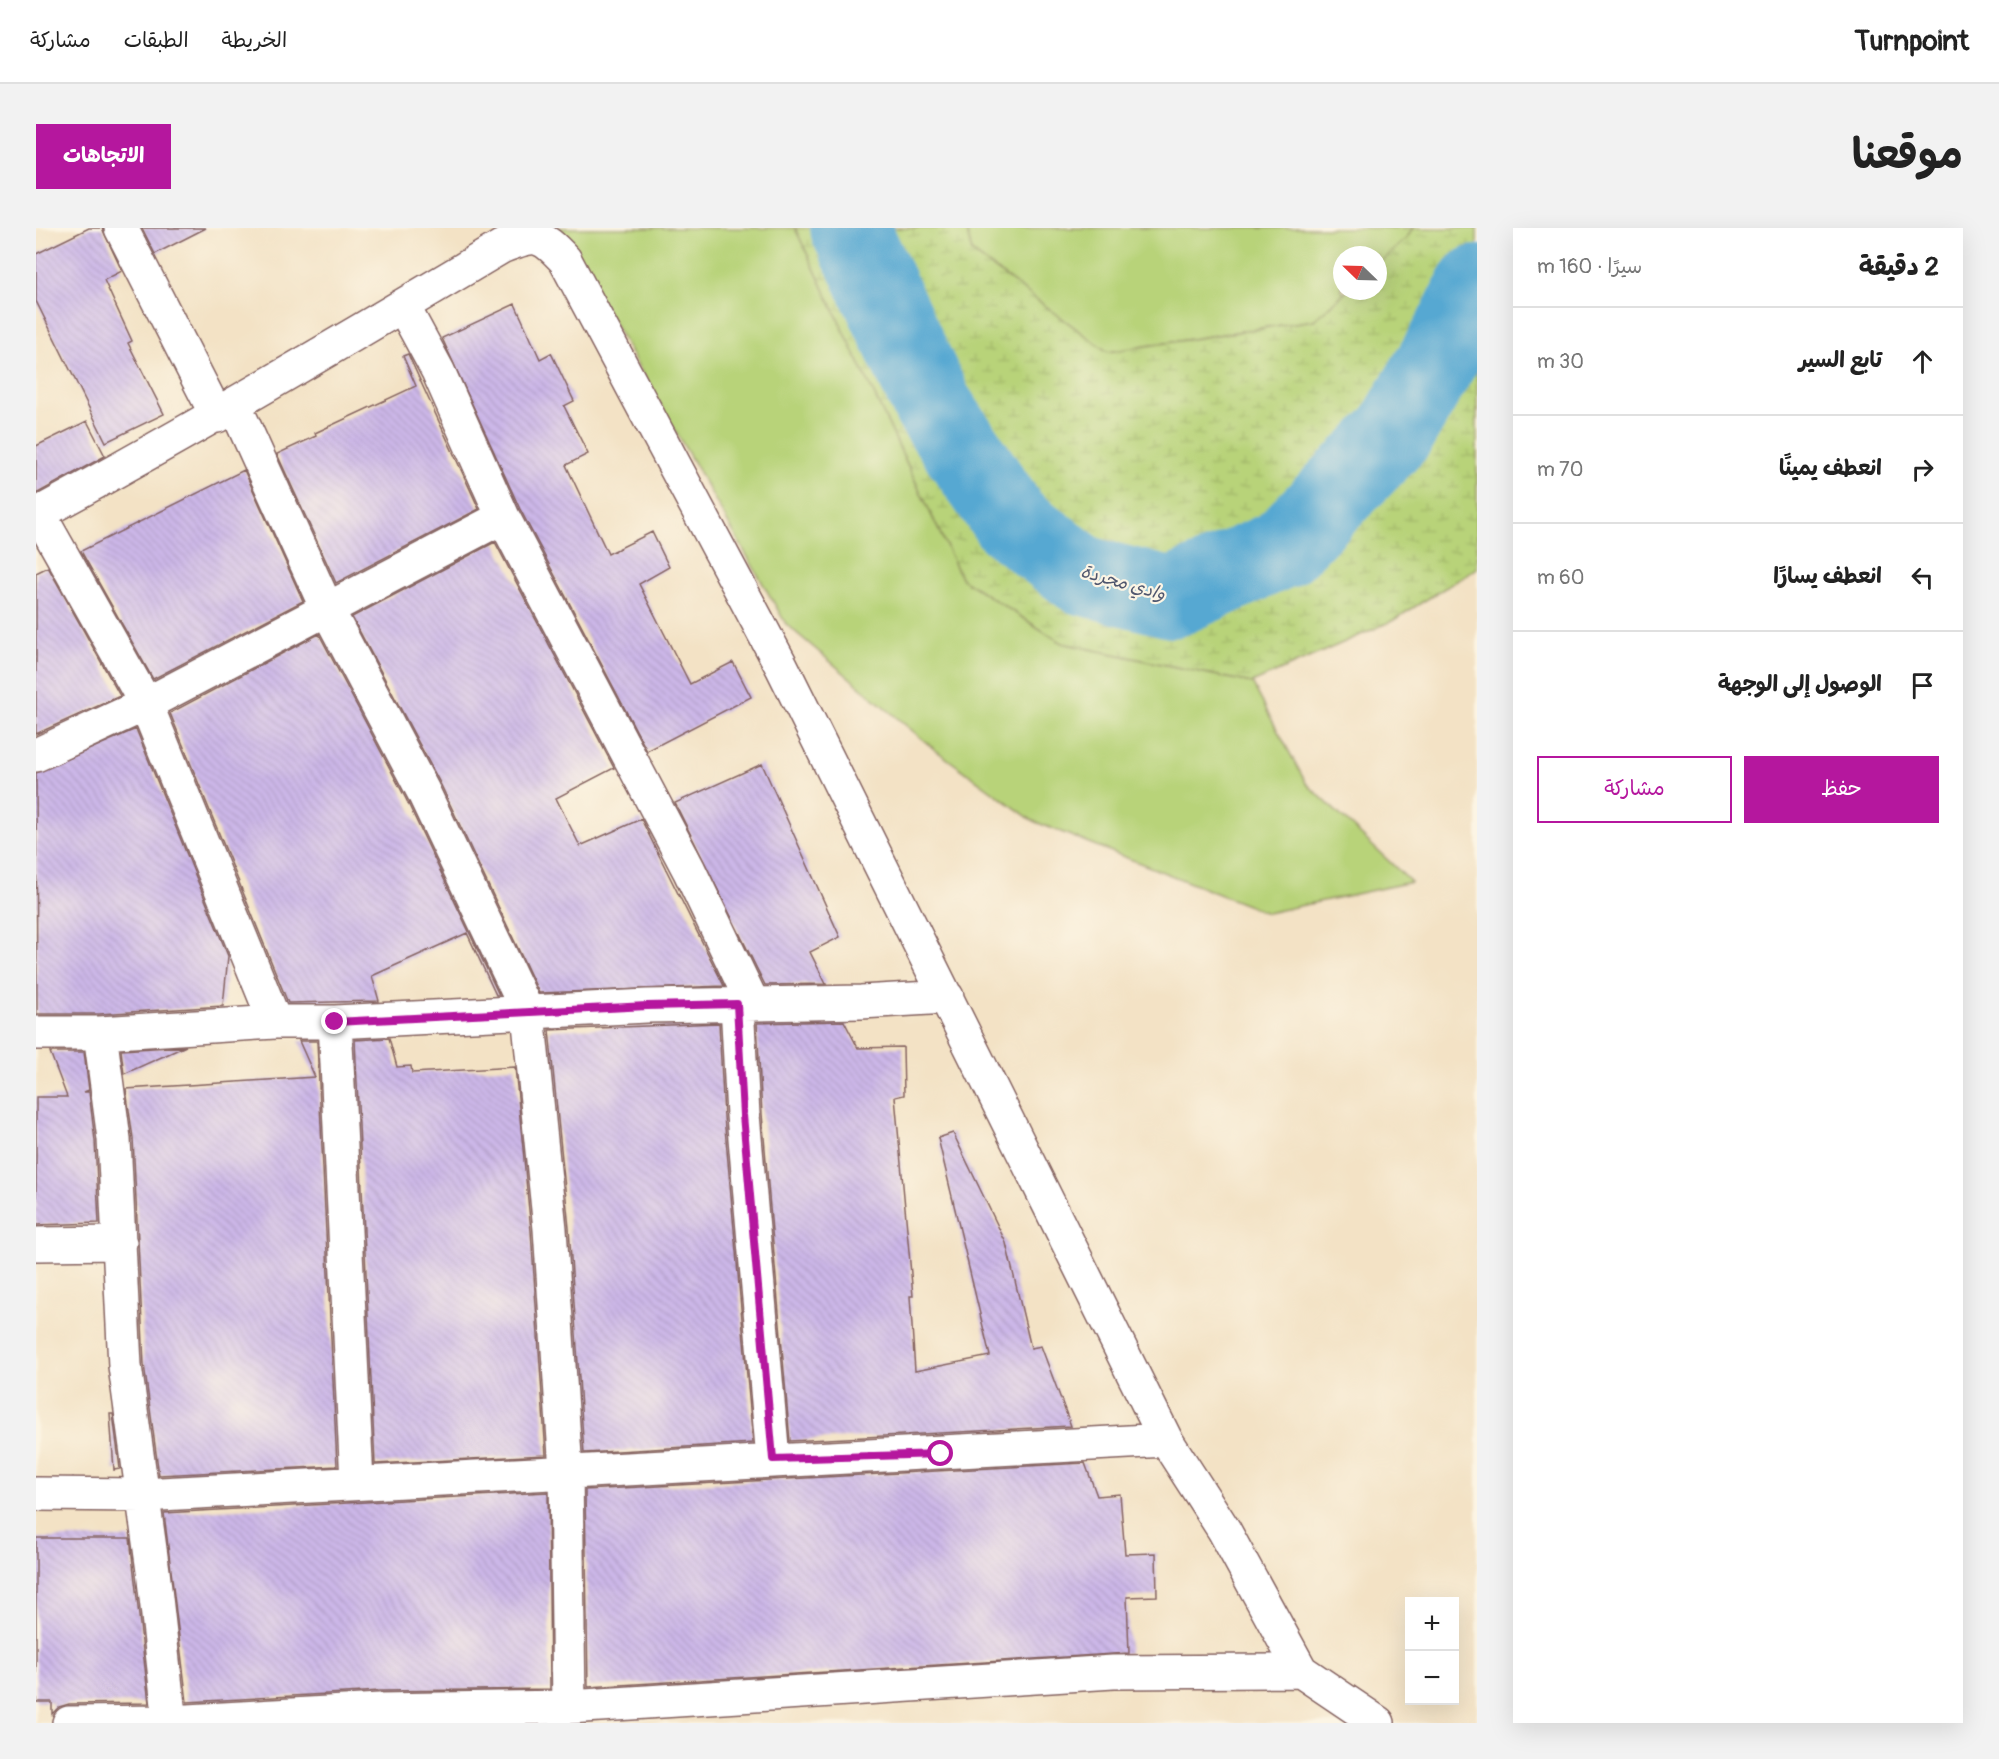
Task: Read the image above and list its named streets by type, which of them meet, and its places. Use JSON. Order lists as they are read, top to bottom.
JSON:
{
  "water": ["وادي مجردة"],
  "north": "top left",
  "page": {
    "header": "Turnpoint",
    "nav": ["الخريطة", "الطبقات", "مشاركة"],
    "title": "موقعنا",
    "buttons": [
      "الاتجاهات",
      ["حفظ", "مشاركة"]
    ],
    "heading": ["2 دقيقة", "سيرًا · 160 m"],
    "list": [
      ["تابع السير", "30 m"],
      ["انعطف يمينًا", "70 m"],
      ["انعطف يسارًا", "60 m"],
      "الوصول إلى الوجهة"
    ],
    "map_buttons": ["+", "−"]
  }
}
